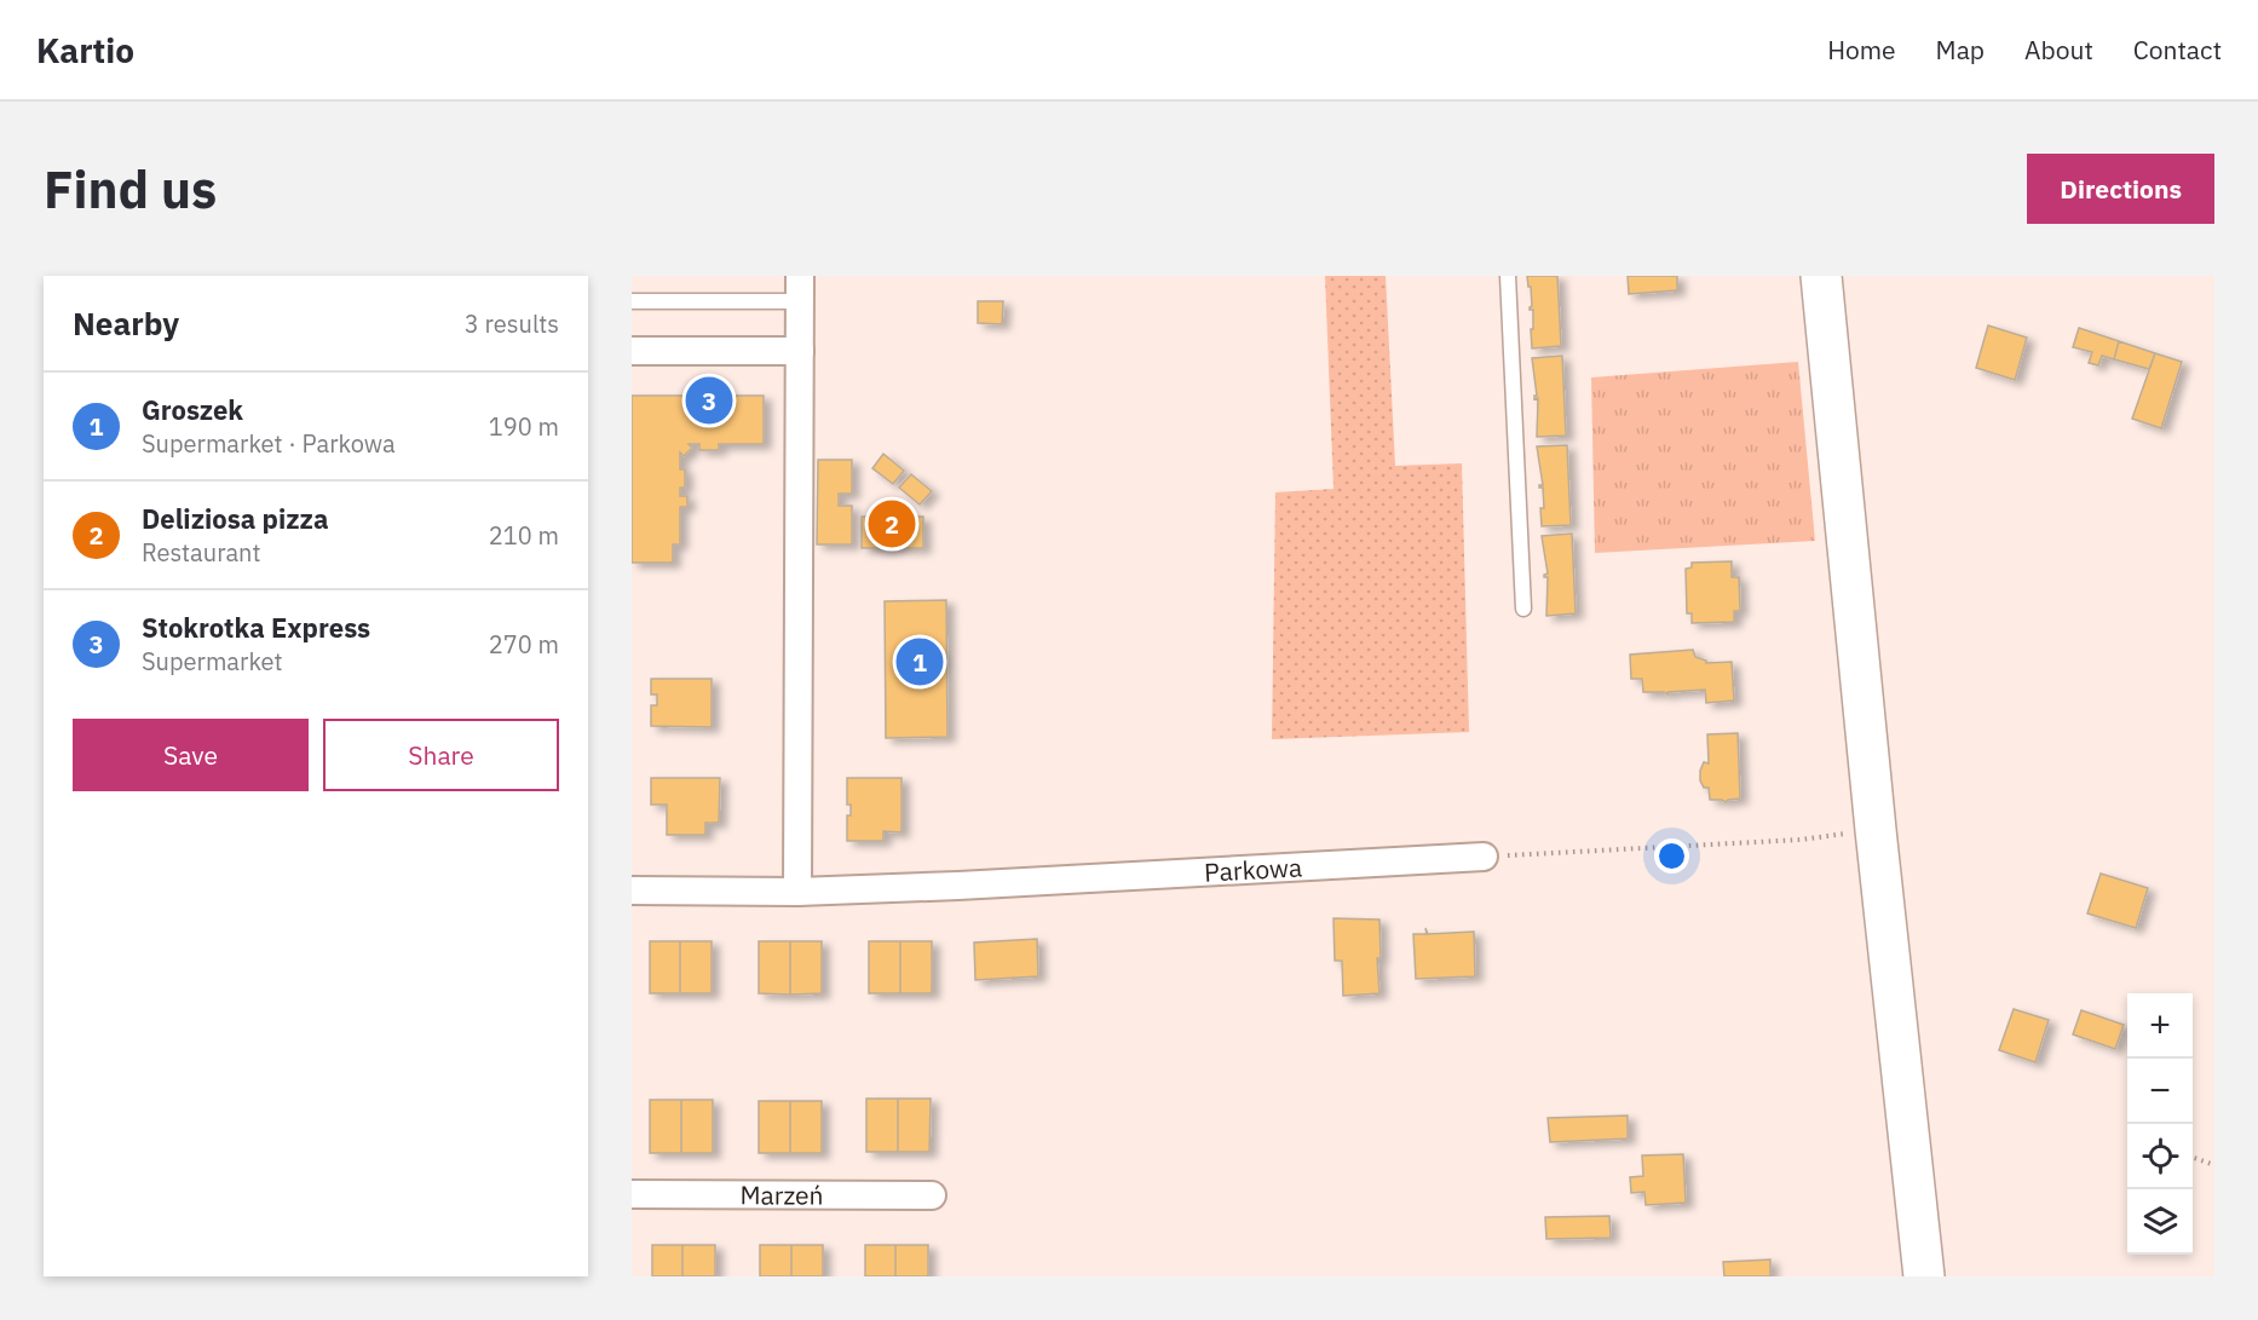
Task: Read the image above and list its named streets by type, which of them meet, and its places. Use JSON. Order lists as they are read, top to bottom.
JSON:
{
  "streets": {
    "street": ["Parkowa", "Marzeń"]
  },
  "page": {
    "header": "Kartio",
    "nav": [
      "Home",
      "Map",
      "About",
      "Contact"
    ],
    "buttons": [
      "Directions",
      ["Save", "Share"]
    ],
    "title": "Find us",
    "heading": ["Nearby", "3 results"],
    "list": [
      {
        "mark": "1",
        "name": "Groszek",
        "note": "Supermarket · Parkowa",
        "value": "190 m"
      },
      {
        "mark": "2",
        "name": "Deliziosa pizza",
        "note": "Restaurant",
        "value": "210 m"
      },
      {
        "mark": "3",
        "name": "Stokrotka Express",
        "note": "Supermarket",
        "value": "270 m"
      }
    ],
    "pins": ["3", "2", "1"],
    "map_buttons": ["+", "−"]
  }
}
